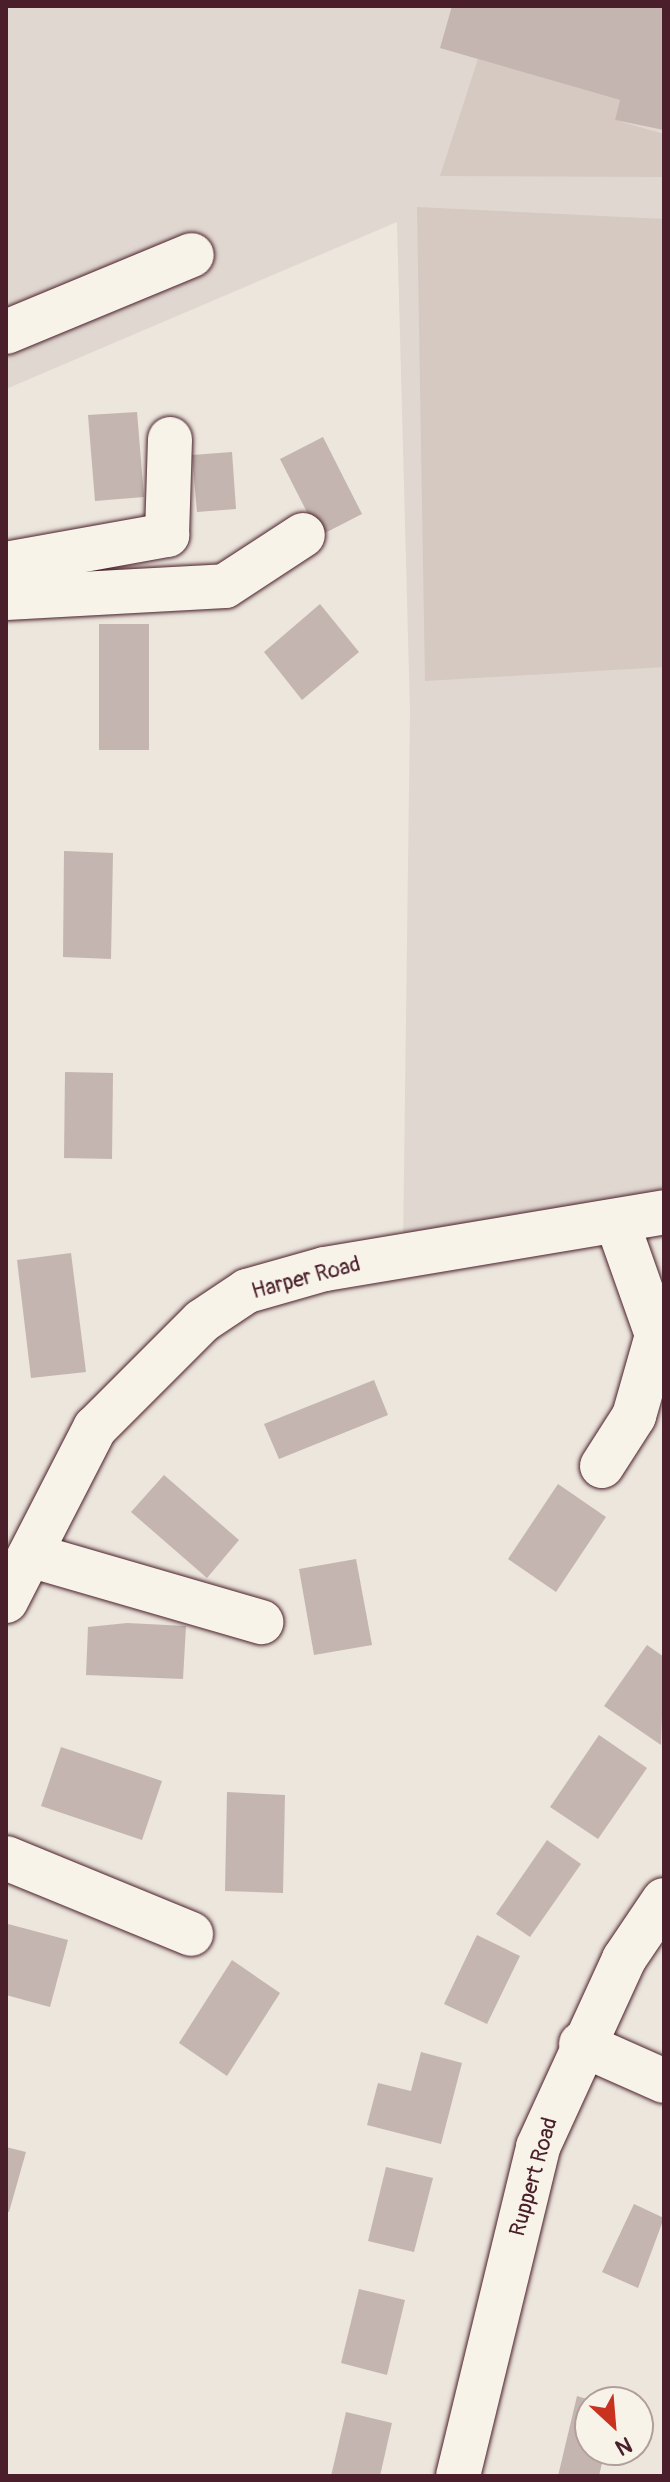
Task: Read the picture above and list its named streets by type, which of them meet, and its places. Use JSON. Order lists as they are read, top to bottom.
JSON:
{
  "streets": {
    "street": ["Harper Road", "Ruppert Road"]
  },
  "north": "bottom right"
}
